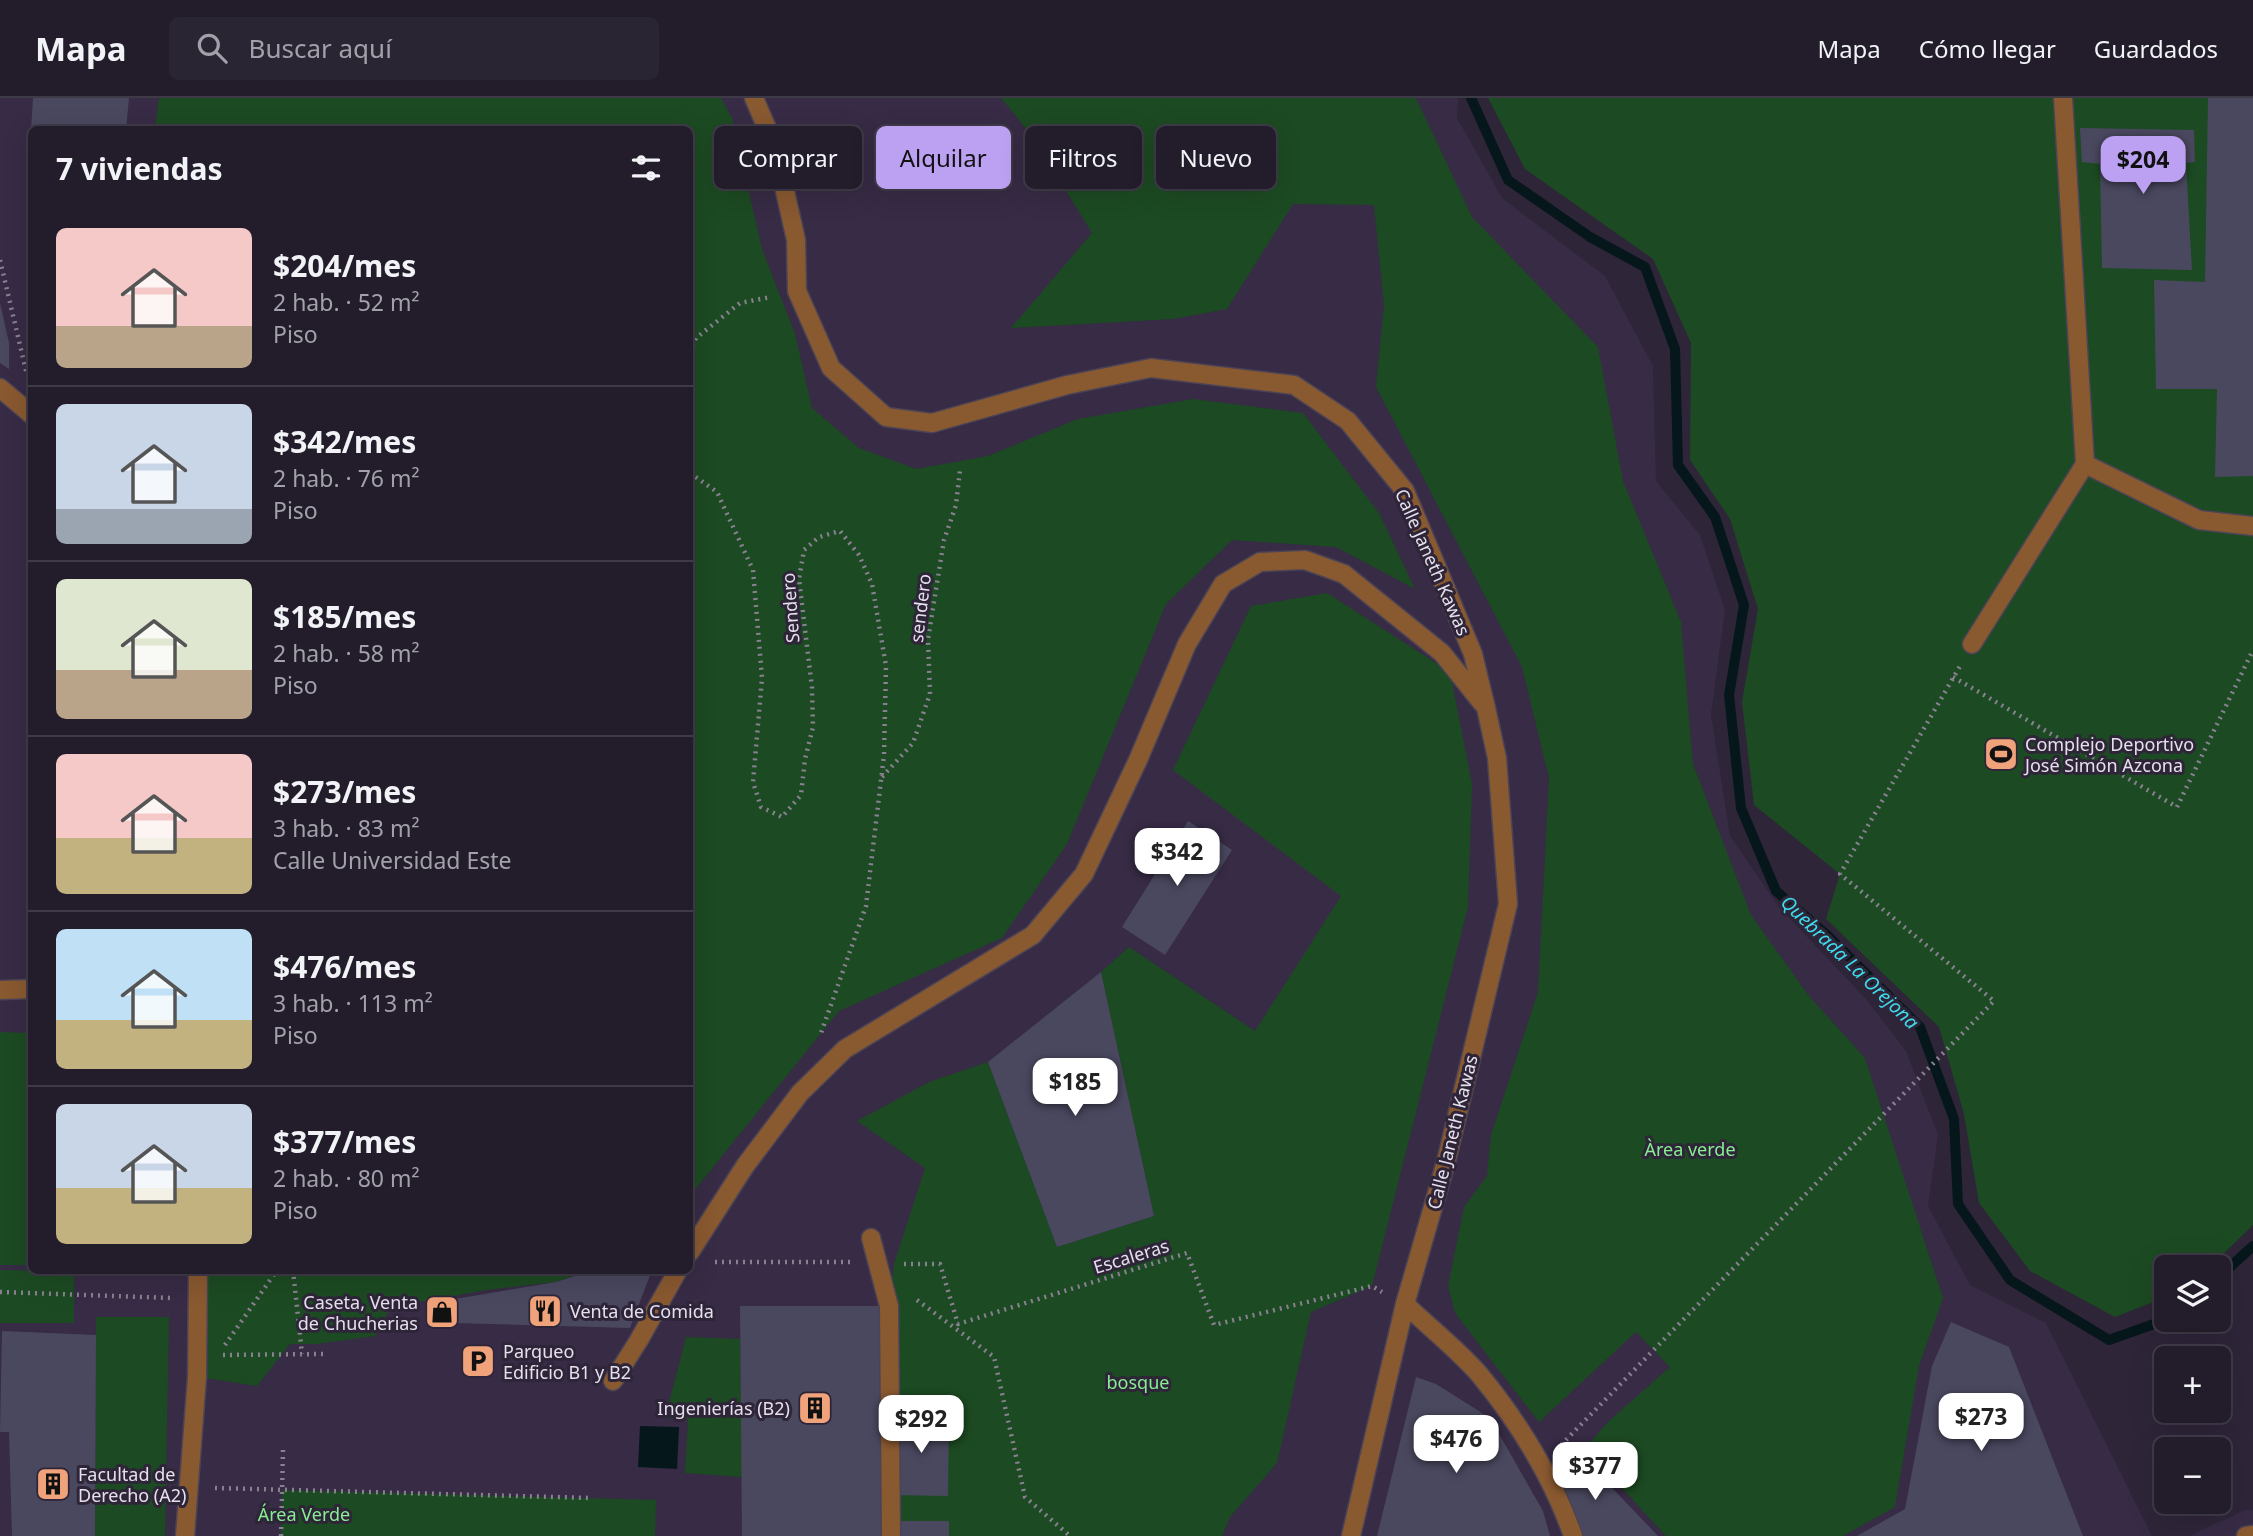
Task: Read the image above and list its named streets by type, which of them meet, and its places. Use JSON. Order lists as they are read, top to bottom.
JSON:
{
  "streets": {
    "street": ["Calle Janeth Kawas"],
    "path": ["Sendero", "sendero", "Escaleras"]
  },
  "crossings": [
    ["Sendero", "sendero"]
  ],
  "water": ["Quebrada La Orejona"],
  "parks": ["Àrea verde", "bosque", "Área Verde"],
  "places": {
    "sports": ["Complejo Deportivo José Simón Azcona"],
    "restaurant": ["Venta de Comida"],
    "shop": ["Caseta, Venta de Chucherias"],
    "parking": ["Parqueo Edificio B1 y B2"],
    "building": ["Ingenierías (B2)", "Facultad de Derecho (A2)"]
  },
  "page": {
    "header": "Mapa",
    "search": "Buscar aquí",
    "nav": ["Mapa", "Cómo llegar", "Guardados"],
    "chip": [
      "Comprar",
      "Alquilar",
      "Filtros",
      "Nuevo"
    ],
    "heading": "7 viviendas",
    "price": [
      "$204",
      "$342",
      "$185",
      "$273",
      "$292",
      "$476",
      "$377"
    ],
    "list": [
      {
        "name": "$204/mes",
        "note": "2 hab. · 52 m² · Piso"
      },
      {
        "name": "$342/mes",
        "note": "2 hab. · 76 m² · Piso"
      },
      {
        "name": "$185/mes",
        "note": "2 hab. · 58 m² · Piso"
      },
      {
        "name": "$273/mes",
        "note": "3 hab. · 83 m² · Calle Universidad Este"
      },
      {
        "name": "$476/mes",
        "note": "3 hab. · 113 m² · Piso"
      },
      {
        "name": "$377/mes",
        "note": "2 hab. · 80 m² · Piso"
      }
    ],
    "map_buttons": ["+", "−"]
  }
}
